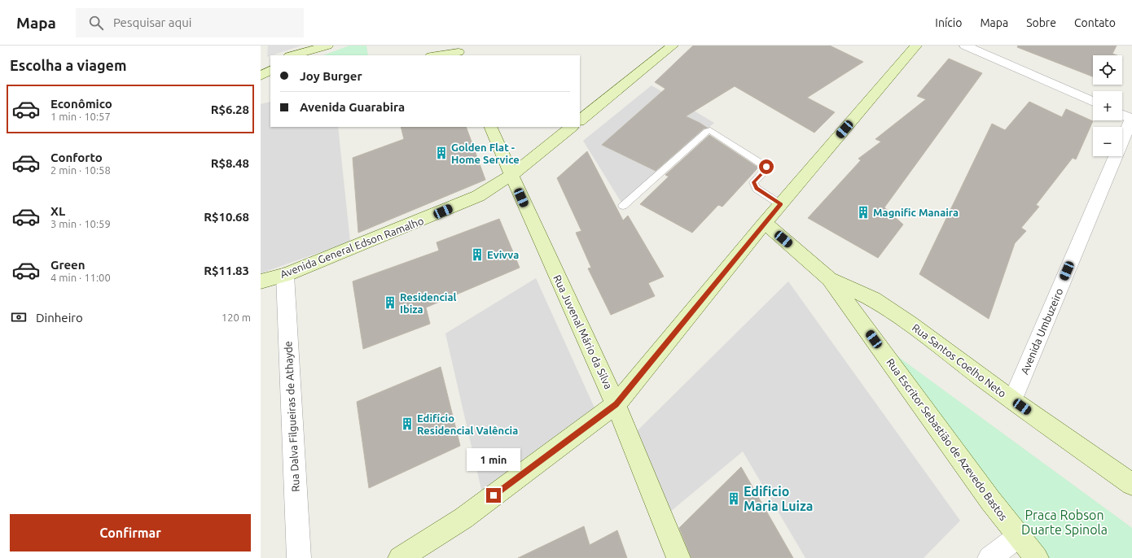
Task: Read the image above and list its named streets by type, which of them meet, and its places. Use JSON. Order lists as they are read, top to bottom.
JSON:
{
  "streets": {
    "main road": [
      "Avenida General Edson Ramalho",
      "Rua Juvenal Mário da Silva",
      "Rua Santos Coelho Neto",
      "Rua Escritor Sebastião de Azevedo Bastos"
    ],
    "street": ["Avenida Umbuzeiro", "Rua Dalva Filgueiras de Athayde"]
  },
  "crossings": [
    ["Avenida General Edson Ramalho", "Rua Juvenal Mário da Silva"],
    ["Avenida General Edson Ramalho", "Rua Dalva Filgueiras de Athayde"],
    ["Avenida Umbuzeiro", "Rua Santos Coelho Neto"],
    ["Rua Santos Coelho Neto", "Rua Escritor Sebastião de Azevedo Bastos"]
  ],
  "parks": ["Praca Robson Duarte Spinola"],
  "places": {
    "building": [
      "Golden Flat - Home Service",
      "Magnific Manaira",
      "Evivva",
      "Residencial Ibiza",
      "Edifício Residencial Valência",
      "Edificio Maria Luiza"
    ]
  },
  "page": {
    "header": "Mapa",
    "search": "Pesquisar aqui",
    "nav": [
      "Início",
      "Mapa",
      "Sobre",
      "Contato"
    ],
    "heading": "Escolha a viagem",
    "map_buttons": ["+", "−"],
    "banner": ["Joy Burger", "Avenida Guarabira"],
    "list": [
      {
        "name": "Econômico",
        "note": "1 min · 10:57",
        "value": "R$6.28"
      },
      {
        "name": "Conforto",
        "note": "2 min · 10:58",
        "value": "R$8.48"
      },
      {
        "name": "XL",
        "note": "3 min · 10:59",
        "value": "R$10.68"
      },
      {
        "name": "Green",
        "note": "4 min · 11:00",
        "value": "R$11.83"
      }
    ],
    "pay": ["Dinheiro", "120 m"],
    "bubble": "1 min",
    "buttons": "Confirmar"
  }
}
